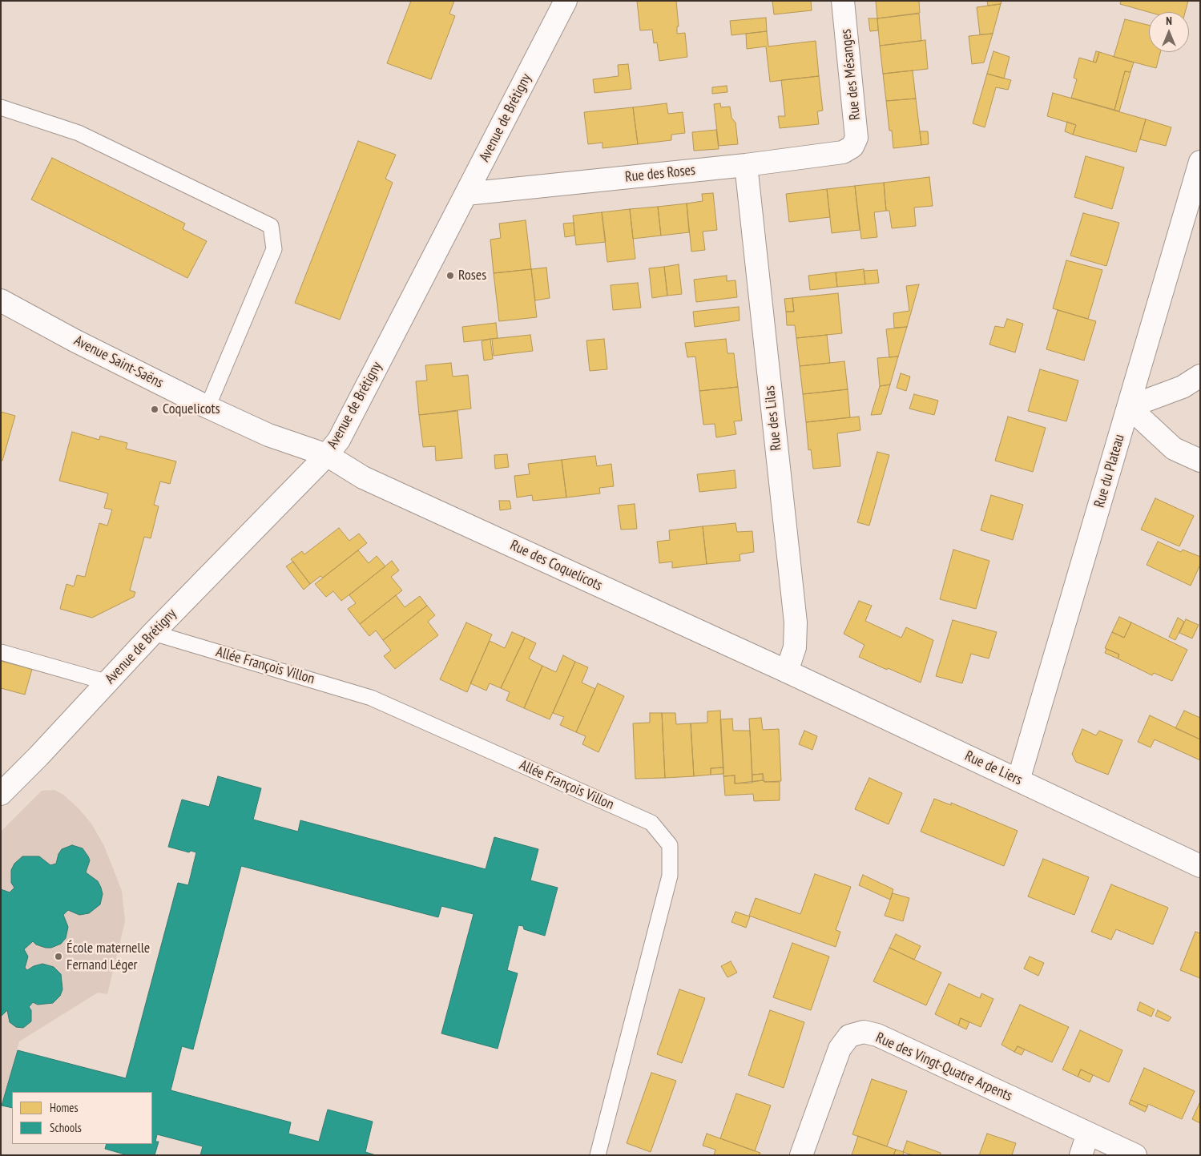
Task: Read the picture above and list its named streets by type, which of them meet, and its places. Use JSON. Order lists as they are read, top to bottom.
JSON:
{
  "streets": {
    "street": [
      "Rue des Mésanges",
      "Avenue de Brétigny",
      "Rue des Roses",
      "Avenue Saint-Saëns",
      "Rue des Lilas",
      "Rue du Plateau",
      "Rue des Coquelicots",
      "Rue de Liers",
      "Rue des Vingt-Quatre Arpents"
    ],
    "lane": ["Allée François Villon"]
  },
  "crossings": [
    ["Rue des Mésanges", "Rue des Roses"],
    ["Avenue de Brétigny", "Rue des Roses"],
    ["Avenue de Brétigny", "Avenue Saint-Saëns"],
    ["Avenue de Brétigny", "Rue des Coquelicots"],
    ["Avenue de Brétigny", "Allée François Villon"],
    ["Rue des Roses", "Rue des Lilas"],
    ["Avenue Saint-Saëns", "Rue des Coquelicots"],
    ["Rue des Lilas", "Rue des Coquelicots"],
    ["Rue des Lilas", "Rue de Liers"],
    ["Rue du Plateau", "Rue de Liers"],
    ["Rue des Coquelicots", "Rue de Liers"]
  ],
  "places": ["Roses", "Coquelicots", "École maternelle Fernand Léger"],
  "legend": ["Homes", "Schools"],
  "north": "top"
}
